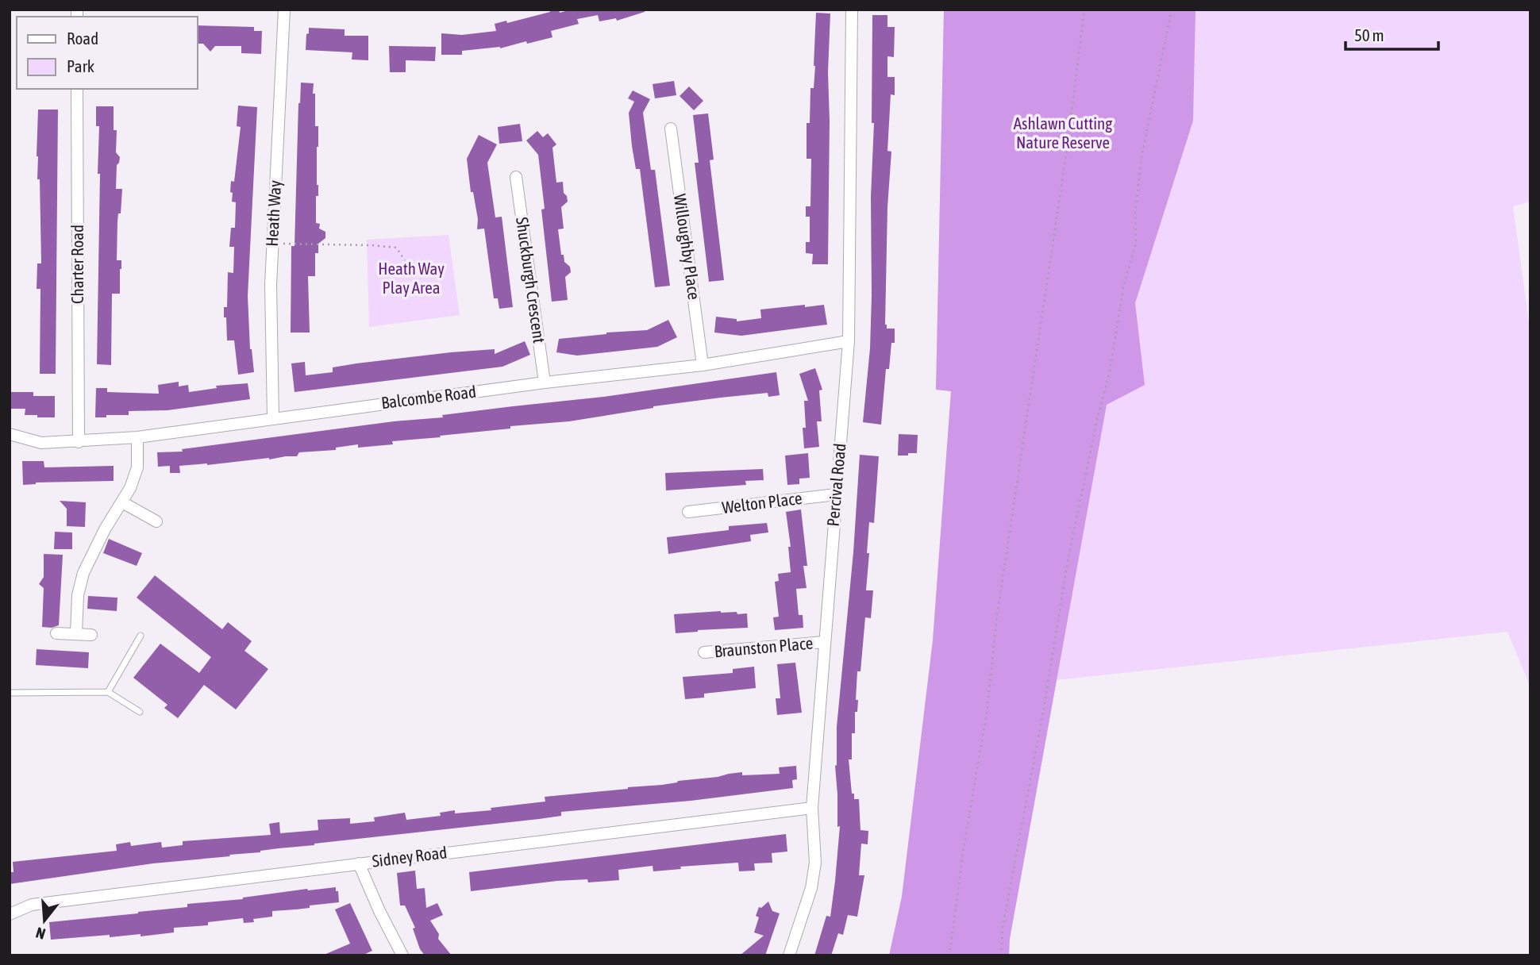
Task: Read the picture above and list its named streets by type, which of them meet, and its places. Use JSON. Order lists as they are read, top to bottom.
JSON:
{
  "streets": {
    "street": [
      "Heath Way",
      "Willoughby Place",
      "Charter Road",
      "Shuckburgh Crescent",
      "Balcombe Road",
      "Percival Road",
      "Welton Place",
      "Braunston Place",
      "Sidney Road"
    ]
  },
  "crossings": [
    ["Heath Way", "Balcombe Road"],
    ["Willoughby Place", "Balcombe Road"],
    ["Charter Road", "Balcombe Road"],
    ["Shuckburgh Crescent", "Balcombe Road"],
    ["Balcombe Road", "Percival Road"],
    ["Percival Road", "Welton Place"],
    ["Percival Road", "Braunston Place"],
    ["Percival Road", "Sidney Road"]
  ],
  "parks": ["Ashlawn Cutting Nature Reserve", "Heath Way Play Area"],
  "legend": ["Road", "Park"],
  "scale_bar": "50 m",
  "north": "bottom"
}
